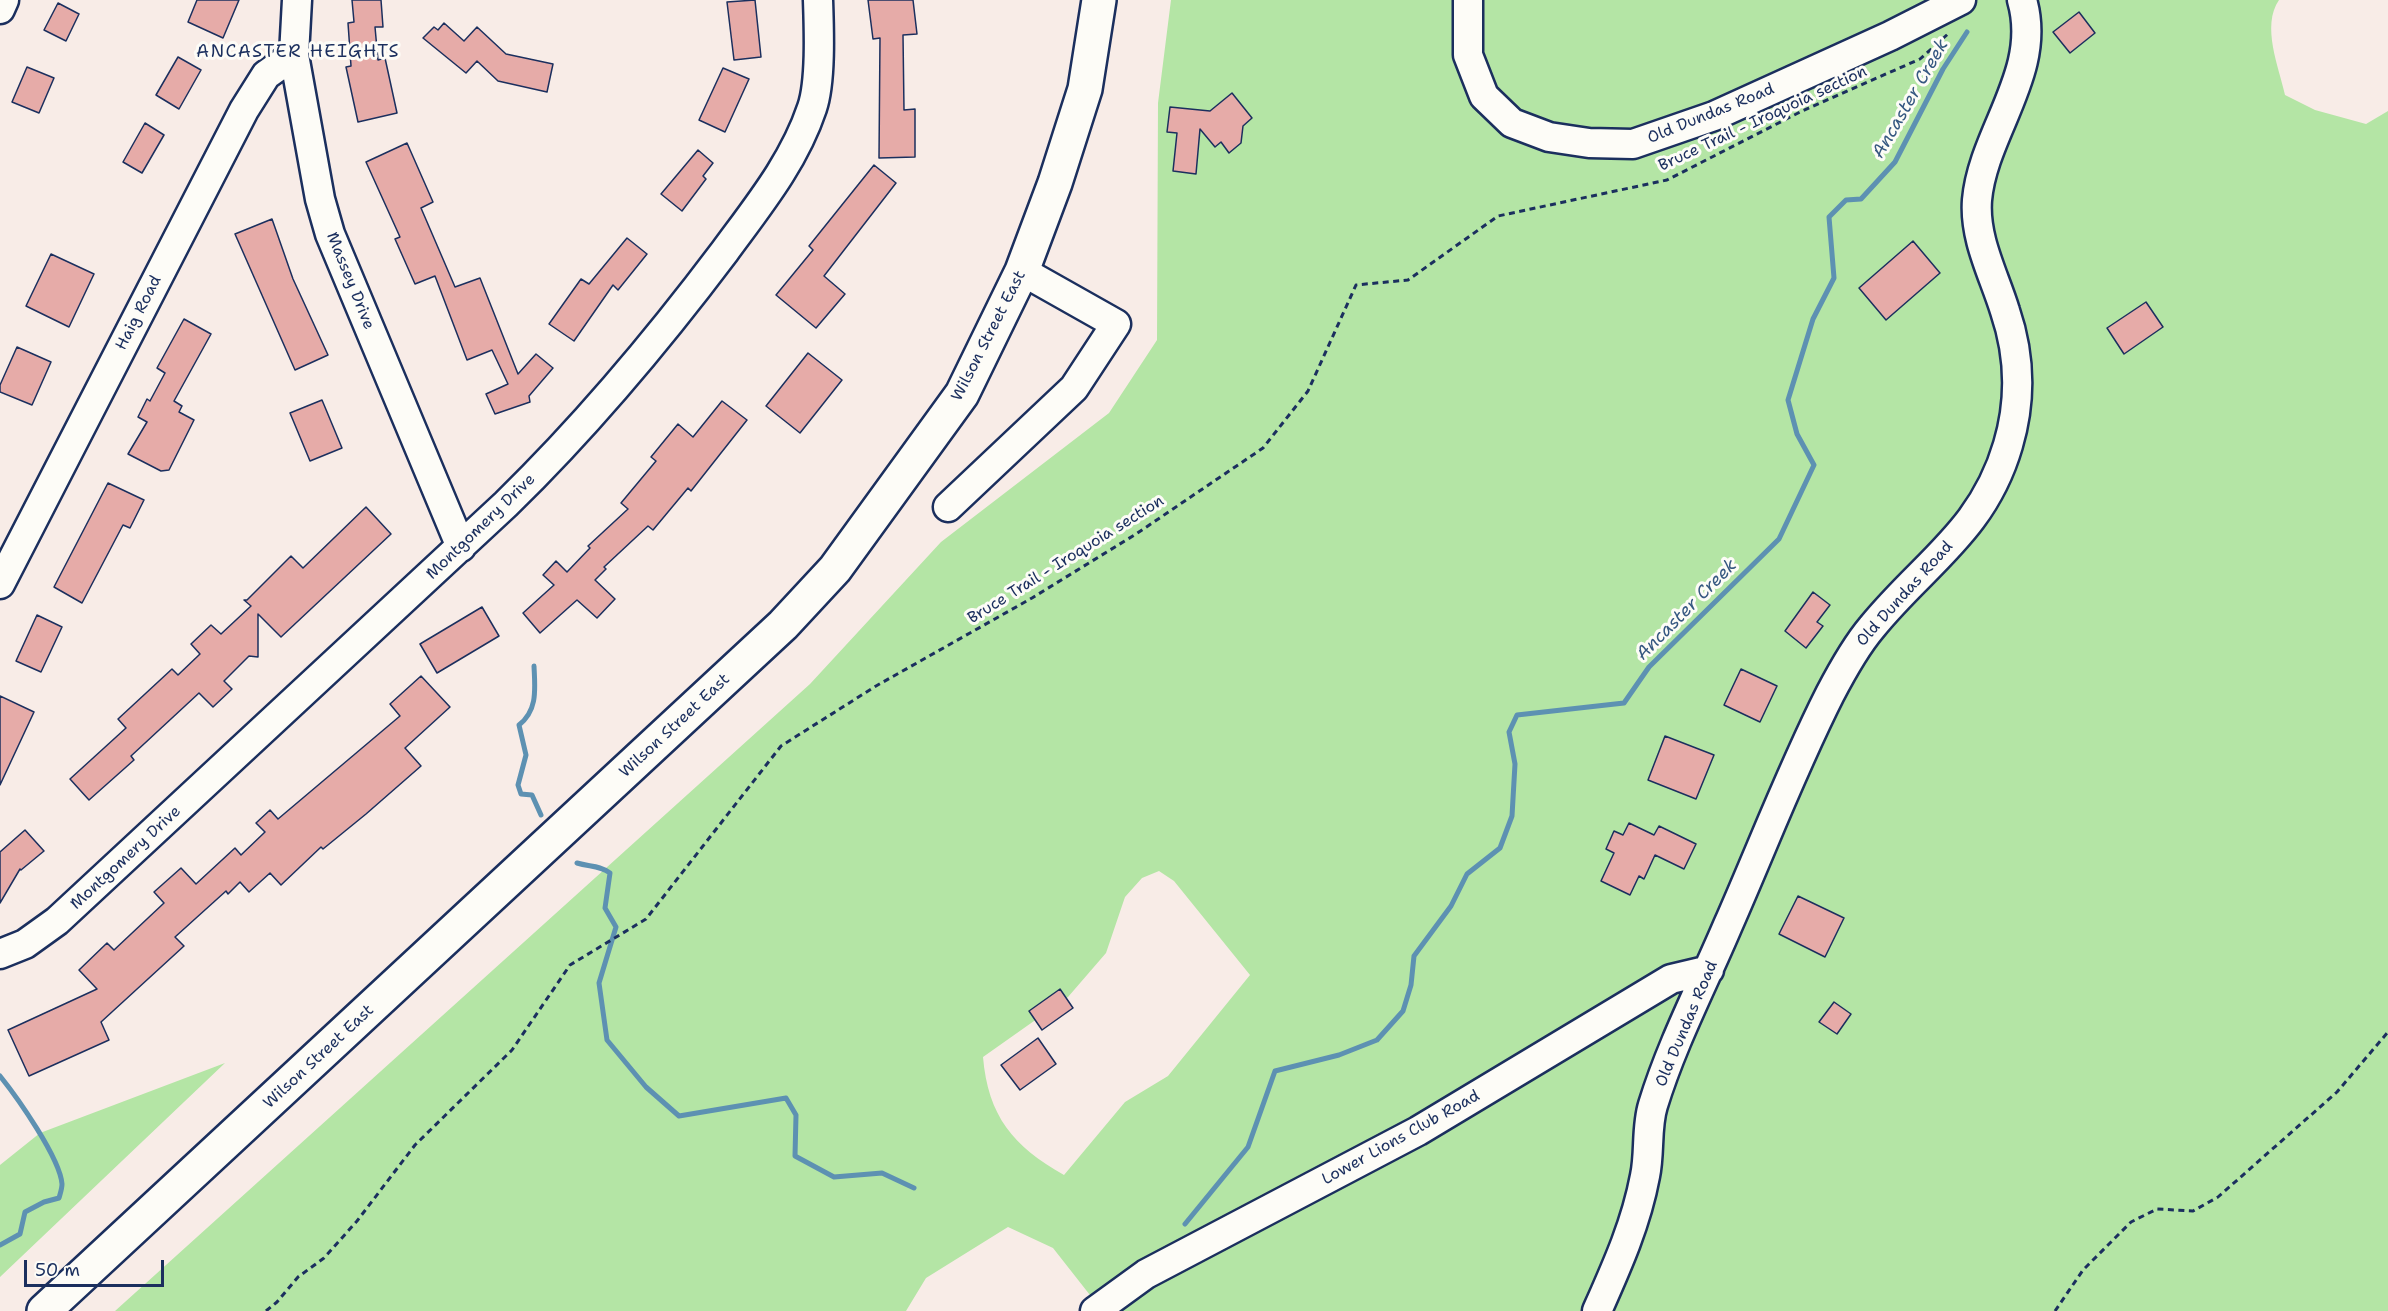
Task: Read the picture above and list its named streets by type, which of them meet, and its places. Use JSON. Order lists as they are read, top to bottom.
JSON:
{
  "streets": {
    "main road": ["Wilson Street East"],
    "street": [
      "Old Dundas Road",
      "Massey Drive",
      "Haig Road",
      "Montgomery Drive",
      "Lower Lions Club Road"
    ],
    "path": ["Bruce Trail - Iroquoia section"]
  },
  "crossings": [
    ["Old Dundas Road", "Lower Lions Club Road"],
    ["Massey Drive", "Haig Road"],
    ["Massey Drive", "Montgomery Drive"]
  ],
  "districts": ["ANCASTER HEIGHTS"],
  "water": ["Ancaster Creek"],
  "scale_bar": "50 m"
}
